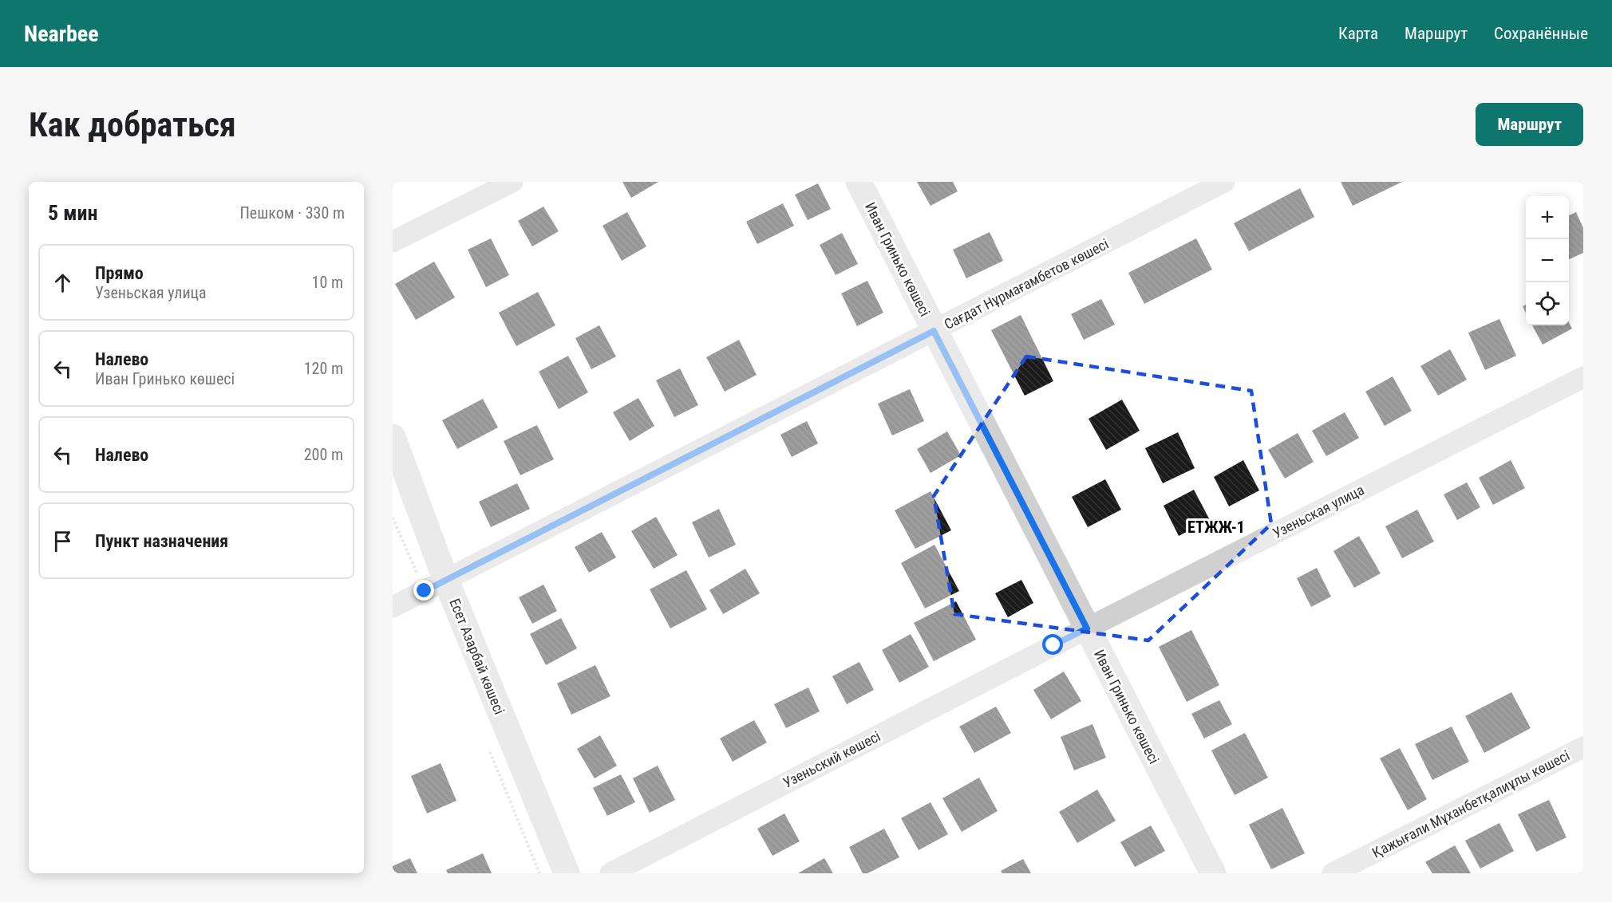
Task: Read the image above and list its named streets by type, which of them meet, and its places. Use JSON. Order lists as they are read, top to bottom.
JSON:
{
  "streets": {
    "street": [
      "Иван Гринько көшесі",
      "Сағдат Нұрмағамбетов көшесі",
      "Узеньская улица",
      "Есет Азарбай көшесі",
      "Узеньский көшесі",
      "Қажығали Мұханбетқалиұлы көшесі"
    ]
  },
  "crossings": [
    ["Иван Гринько көшесі", "Сағдат Нұрмағамбетов көшесі"],
    ["Иван Гринько көшесі", "Узеньская улица"],
    ["Сағдат Нұрмағамбетов көшесі", "Есет Азарбай көшесі"],
    ["Узеньская улица", "Узеньский көшесі"]
  ],
  "districts": ["ЕТЖЖ-1"],
  "page": {
    "header": "Nearbee",
    "nav": ["Карта", "Маршрут", "Сохранённые"],
    "buttons": "Маршрут",
    "title": "Как добраться",
    "heading": ["5 мин", "Пешком · 330 m"],
    "map_buttons": ["+", "−"],
    "list": [
      ["Прямо", "Узеньская улица", "10 m"],
      ["Налево", "Иван Гринько көшесі", "120 m"],
      ["Налево", "200 m"],
      "Пункт назначения"
    ]
  }
}
